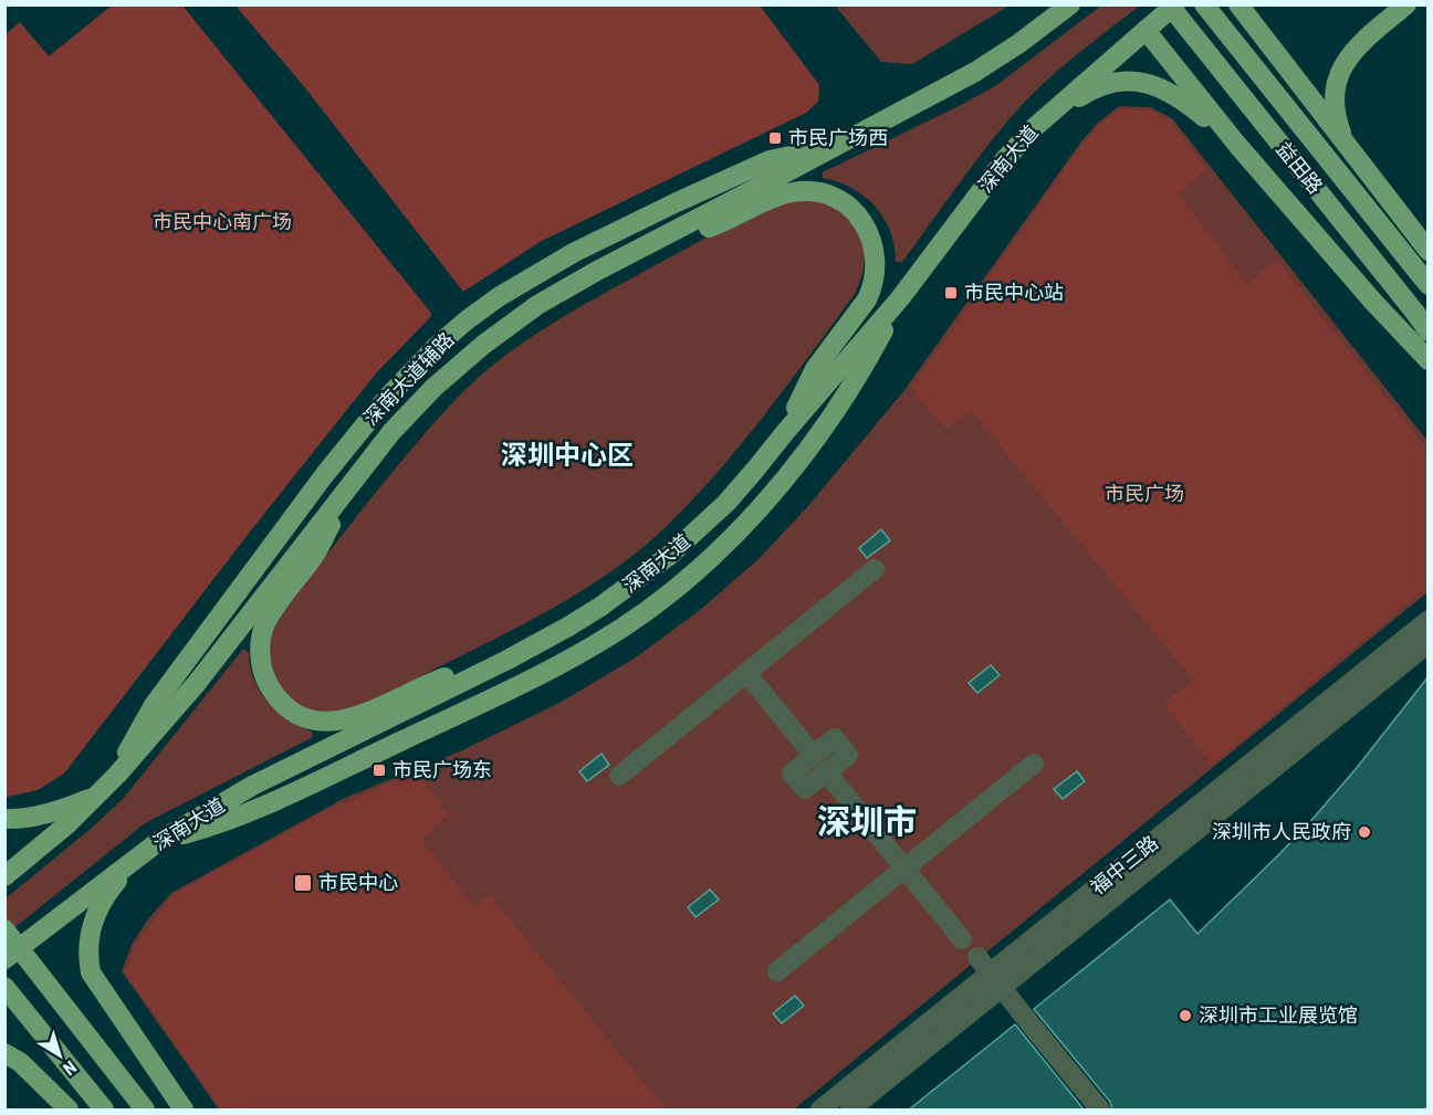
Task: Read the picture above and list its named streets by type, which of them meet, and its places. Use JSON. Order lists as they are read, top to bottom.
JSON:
{
  "streets": {
    "main road": ["深南大道", "益田路", "深南大道辅路"],
    "street": ["福中三路"]
  },
  "districts": ["深圳中心区", "深圳市"],
  "parks": ["市民中心南广场", "市民广场"],
  "places": {
    "transit": [
      "市民广场西",
      "市民中心站",
      "市民广场东",
      "市民中心"
    ],
    "other": ["深圳市人民政府", "深圳市工业展览馆"]
  },
  "north": "bottom right"
}
